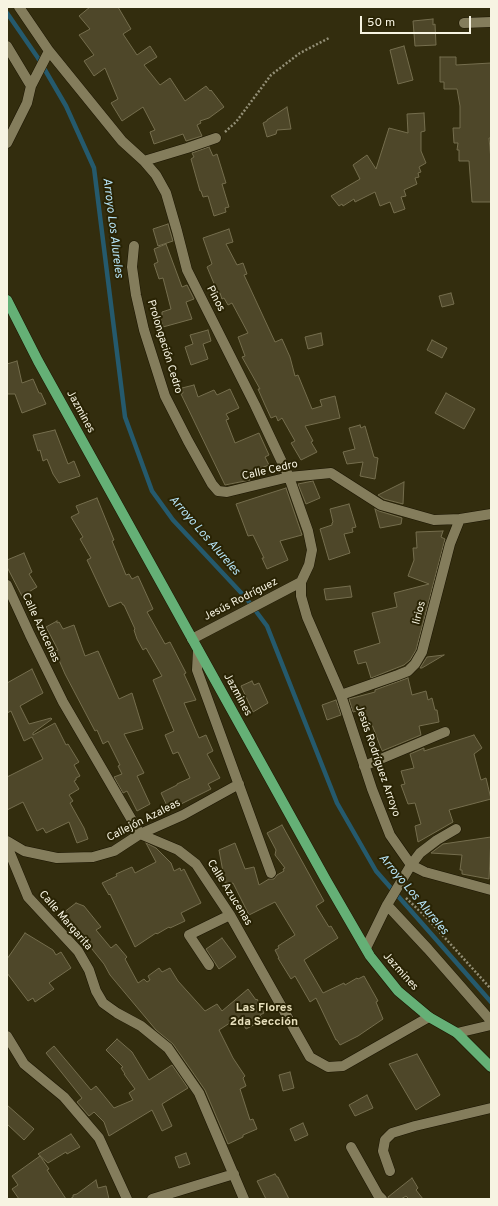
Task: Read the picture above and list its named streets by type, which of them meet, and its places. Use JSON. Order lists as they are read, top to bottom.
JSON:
{
  "streets": {
    "main road": ["Jazmines"],
    "street": [
      "Pinos",
      "Prolongación Cedro",
      "Calle Cedro",
      "Jesús Rodríguez",
      "lirios",
      "Calle Azucenas",
      "Jesús Rodríguez Arroyo",
      "Callejón Azaleas",
      "Calle Margarita"
    ]
  },
  "crossings": [
    ["Pinos", "Calle Cedro"],
    ["Pinos", "Jesús Rodríguez"],
    ["Pinos", "Jesús Rodríguez Arroyo"],
    ["Prolongación Cedro", "Calle Cedro"],
    ["Jazmines", "Jesús Rodríguez"],
    ["Jazmines", "Calle Azucenas"],
    ["Calle Cedro", "lirios"],
    ["Jesús Rodríguez", "Jesús Rodríguez Arroyo"],
    ["lirios", "Jesús Rodríguez Arroyo"],
    ["Calle Azucenas", "Callejón Azaleas"]
  ],
  "districts": ["Las Flores 2da Sección"],
  "water": ["Arroyo Los Alureles"],
  "scale_bar": "50 m"
}
